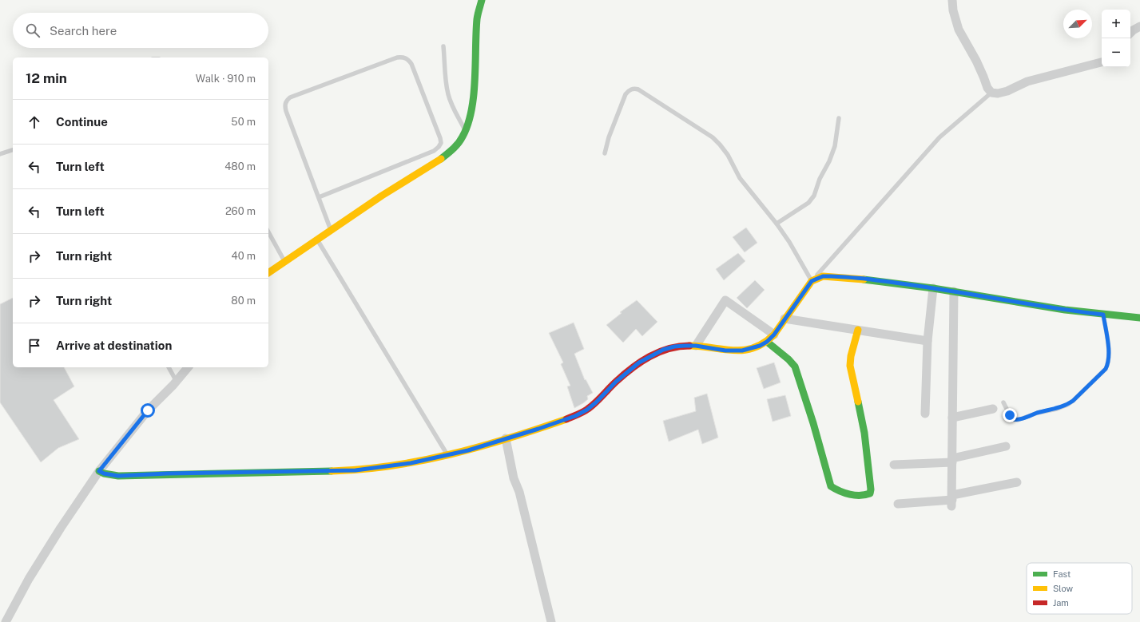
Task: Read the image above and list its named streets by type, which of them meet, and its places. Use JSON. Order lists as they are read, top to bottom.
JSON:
{
  "legend": ["Fast", "Slow", "Jam"],
  "north": "top right",
  "page": {
    "map_buttons": ["+", "−"],
    "search": "Search here",
    "heading": ["12 min", "Walk · 910 m"],
    "list": [
      ["Continue", "50 m"],
      ["Turn left", "480 m"],
      ["Turn left", "260 m"],
      ["Turn right", "40 m"],
      ["Turn right", "80 m"],
      "Arrive at destination"
    ]
  }
}
